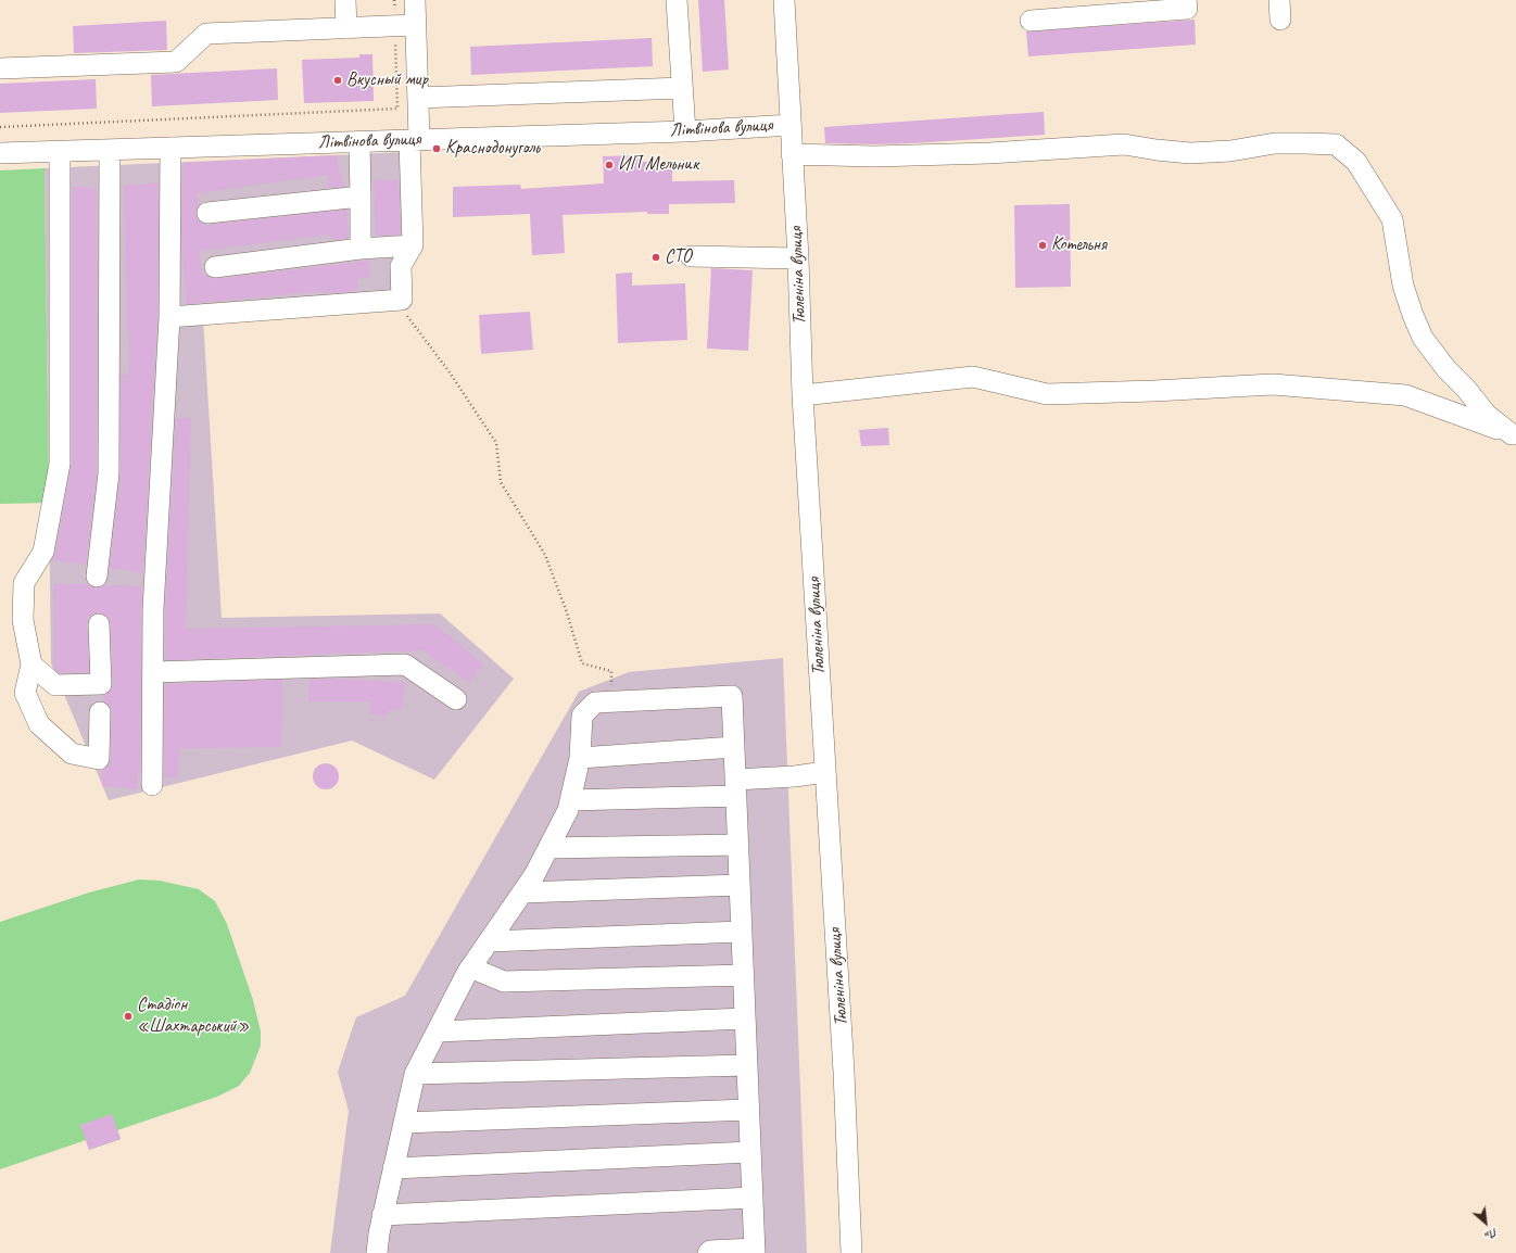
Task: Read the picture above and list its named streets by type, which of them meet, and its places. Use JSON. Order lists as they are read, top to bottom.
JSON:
{
  "streets": {
    "street": ["Літвінова вулиця", "Тюленіна вулиця"]
  },
  "crossings": [
    ["Літвінова вулиця", "Тюленіна вулиця"]
  ],
  "places": [
    "Вкусный мир",
    "Краснодонуголь",
    "ИП Мельник",
    "Котельня",
    "СТО",
    "Стадіон «Шахтарський»"
  ],
  "north": "bottom right"
}
